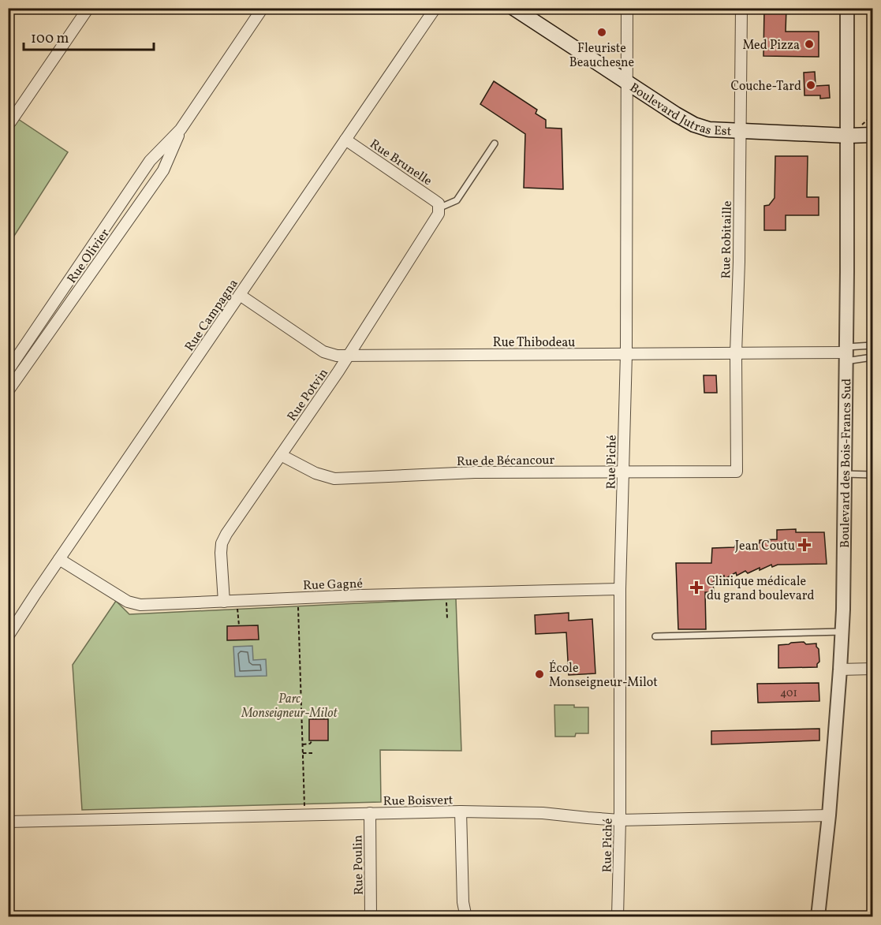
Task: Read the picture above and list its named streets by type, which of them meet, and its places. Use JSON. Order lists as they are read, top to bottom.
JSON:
{
  "streets": {
    "main road": ["Boulevard Jutras Est"],
    "street": [
      "Rue Brunelle",
      "Rue Robitaille",
      "Rue Olivier",
      "Rue Campagna",
      "Rue Thibodeau",
      "Rue Potvin",
      "Rue de Bécancour",
      "Rue Piché",
      "Boulevard des Bois-Francs Sud",
      "Rue Gagné",
      "Rue Boisvert",
      "Rue Poulin"
    ]
  },
  "crossings": [
    ["Boulevard Jutras Est", "Rue Robitaille"],
    ["Boulevard Jutras Est", "Rue Piché"],
    ["Boulevard Jutras Est", "Boulevard des Bois-Francs Sud"],
    ["Rue Brunelle", "Rue Campagna"],
    ["Rue Brunelle", "Rue Potvin"],
    ["Rue Robitaille", "Rue Thibodeau"],
    ["Rue Robitaille", "Rue de Bécancour"],
    ["Rue Campagna", "Rue Thibodeau"],
    ["Rue Campagna", "Rue Gagné"],
    ["Rue Thibodeau", "Rue Potvin"],
    ["Rue Thibodeau", "Rue Piché"],
    ["Rue Thibodeau", "Boulevard des Bois-Francs Sud"],
    ["Rue Potvin", "Rue de Bécancour"],
    ["Rue Potvin", "Rue Gagné"],
    ["Rue de Bécancour", "Rue Piché"],
    ["Rue Piché", "Rue Gagné"],
    ["Rue Piché", "Rue Boisvert"],
    ["Boulevard des Bois-Francs Sud", "Rue Boisvert"],
    ["Rue Boisvert", "Rue Poulin"]
  ],
  "parks": ["Parc Monseigneur-Milot"],
  "places": {
    "other": [
      "Fleuriste Beauchesne",
      "Med Pizza",
      "Couche-Tard",
      "École Monseigneur-Milot"
    ],
    "health": ["Jean Coutu", "Clinique médicale du grand boulevard"]
  },
  "house_numbers": ["401"],
  "scale_bar": "100 m"
}
